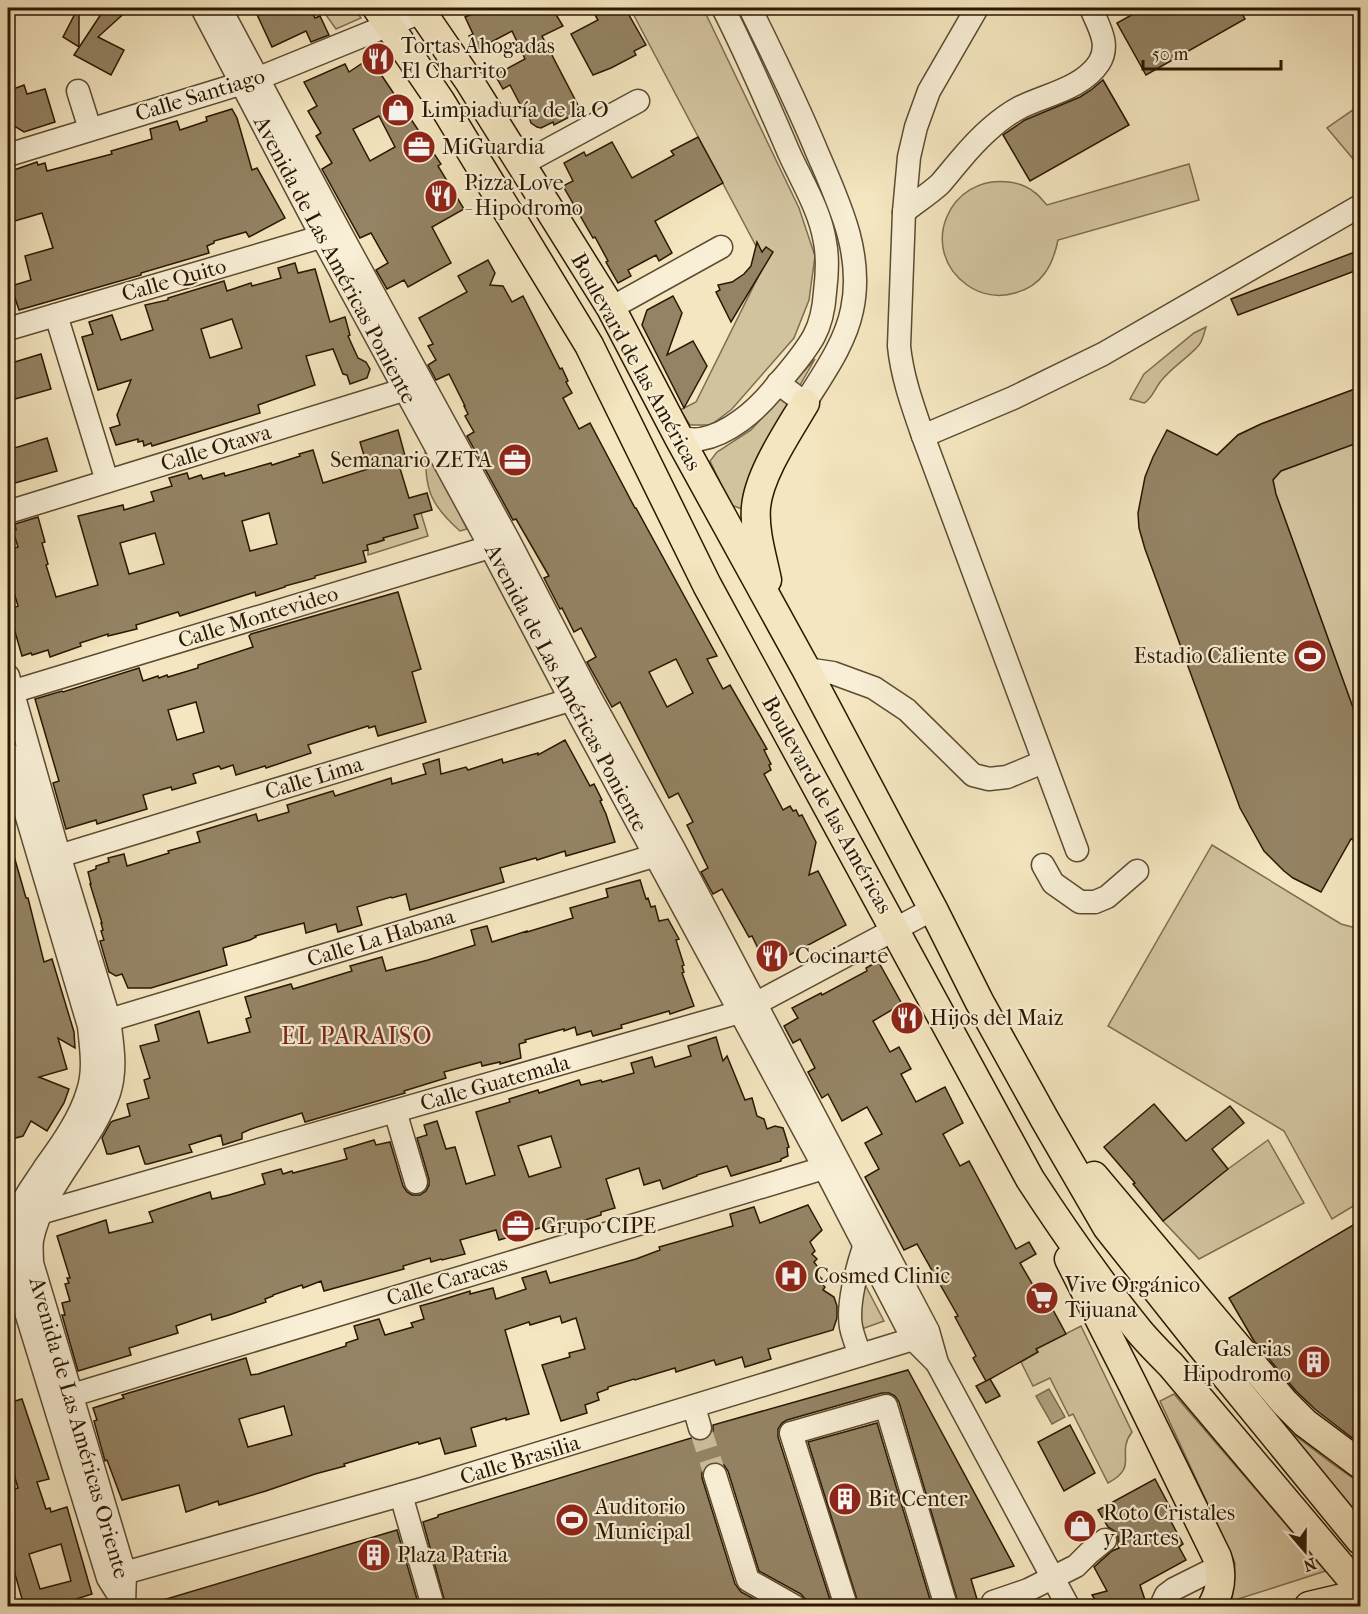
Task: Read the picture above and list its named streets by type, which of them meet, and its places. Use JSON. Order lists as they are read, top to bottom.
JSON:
{
  "streets": {
    "main road": ["Boulevard de las Américas"],
    "street": [
      "Calle Santiago",
      "Avenida de Las Américas Poniente",
      "Calle Quito",
      "Calle Otawa",
      "Calle Montevideo",
      "Calle Lima",
      "Calle La Habana",
      "Calle Guatemala",
      "Calle Caracas",
      "Avenida de Las Américas Oriente",
      "Calle Brasilia"
    ]
  },
  "crossings": [
    ["Calle Santiago", "Avenida de Las Américas Poniente"],
    ["Calle Santiago", "Boulevard de las Américas"],
    ["Avenida de Las Américas Poniente", "Calle Quito"],
    ["Avenida de Las Américas Poniente", "Calle Otawa"],
    ["Avenida de Las Américas Poniente", "Calle Montevideo"],
    ["Avenida de Las Américas Poniente", "Calle Lima"],
    ["Avenida de Las Américas Poniente", "Calle La Habana"],
    ["Avenida de Las Américas Poniente", "Calle Guatemala"],
    ["Avenida de Las Américas Poniente", "Calle Caracas"],
    ["Avenida de Las Américas Poniente", "Calle Brasilia"],
    ["Boulevard de las Américas", "Calle Guatemala"],
    ["Calle Montevideo", "Avenida de Las Américas Oriente"],
    ["Calle Lima", "Avenida de Las Américas Oriente"],
    ["Calle La Habana", "Avenida de Las Américas Oriente"],
    ["Calle Guatemala", "Avenida de Las Américas Oriente"],
    ["Calle Caracas", "Avenida de Las Américas Oriente"],
    ["Avenida de Las Américas Oriente", "Calle Brasilia"]
  ],
  "districts": ["EL PARAISO"],
  "places": {
    "restaurant": [
      "Tortas Ahogadas El Charrito",
      "Pizza Love - Hipodromo",
      "Cocinarte",
      "Hijos del Maiz"
    ],
    "shop": ["Limpiaduría de la O", "Roto Cristales y Partes"],
    "office": ["MiGuardia", "Semanario ZETA", "Grupo CIPE"],
    "sports": ["Estadio Caliente", "Auditorio Municipal"],
    "hospital": ["Cosmed Clinic"],
    "supermarket": ["Vive Orgánico Tijuana"],
    "building": ["Galerias Hipodromo", "Bit Center", "Plaza Patria"]
  },
  "scale_bar": "50 m",
  "north": "bottom"
}
